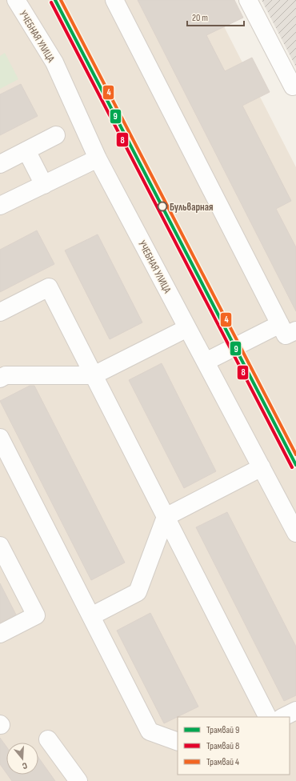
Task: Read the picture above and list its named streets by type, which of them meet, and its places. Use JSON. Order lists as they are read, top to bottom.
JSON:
{
  "streets": {
    "street": ["УЧЕБНАЯ УЛИЦА"]
  },
  "places": ["Бульварная"],
  "lines": ["tram line 9", "tram line 4", "tram line 8"],
  "legend": ["Трамвай 9", "Трамвай 8", "Трамвай 4"],
  "scale_bar": "20 m",
  "north": "bottom"
}
